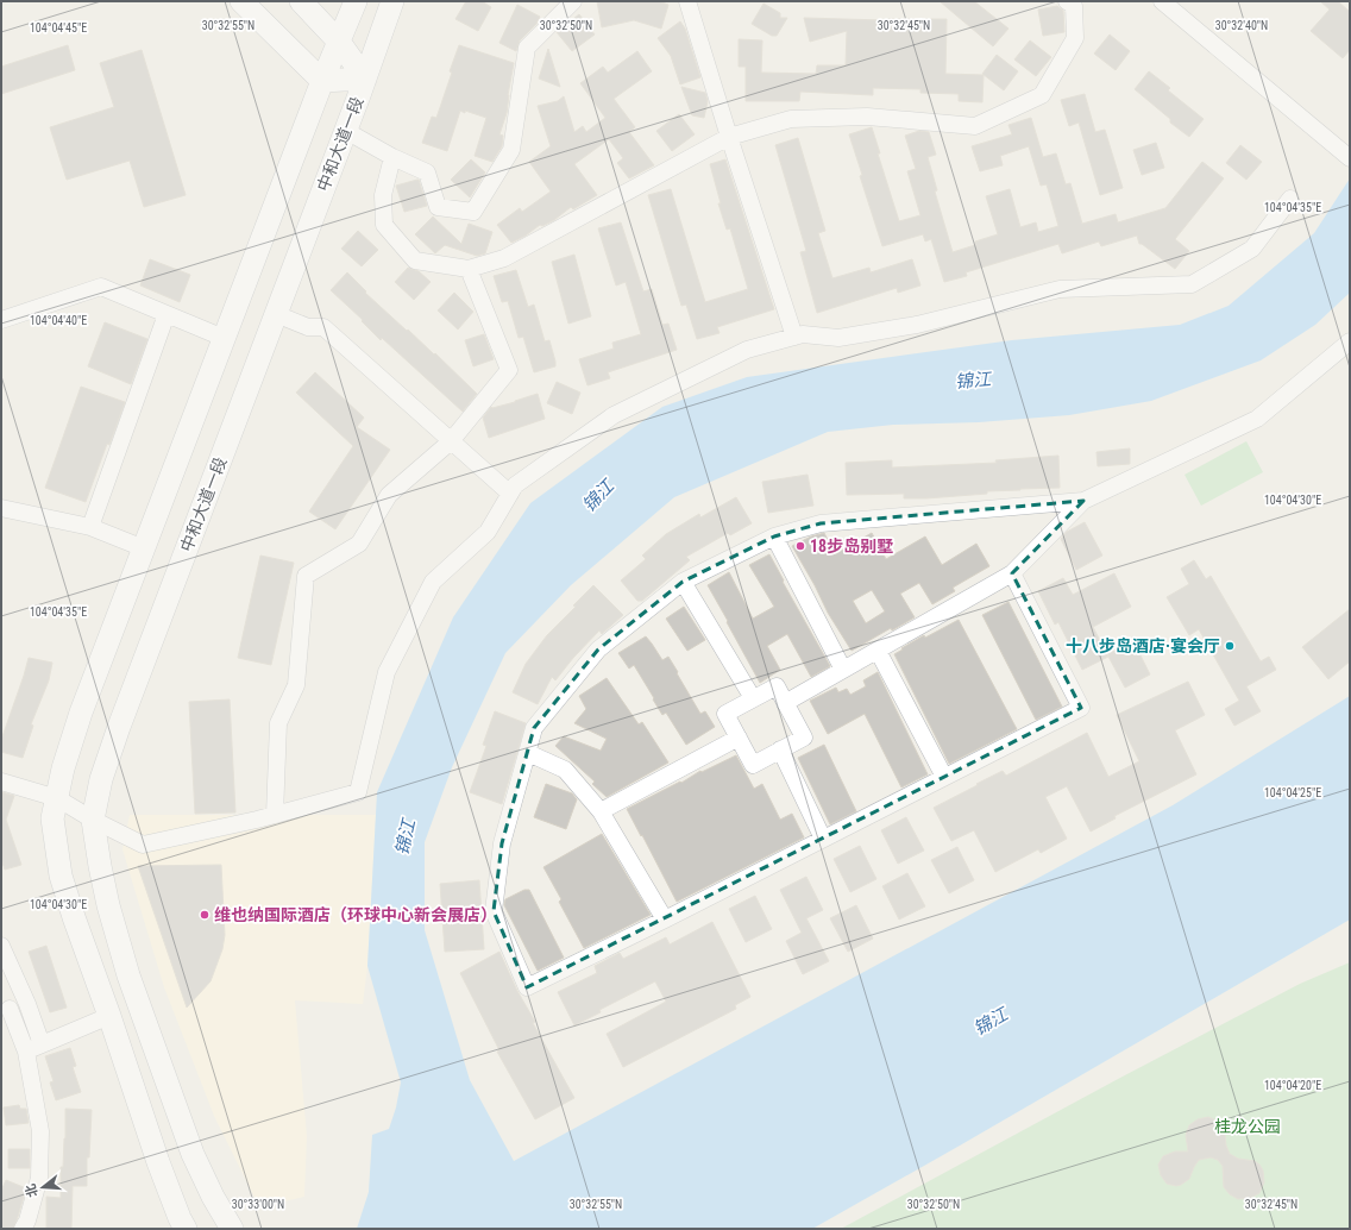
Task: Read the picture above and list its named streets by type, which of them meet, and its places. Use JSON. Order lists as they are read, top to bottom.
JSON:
{
  "streets": {
    "main road": ["中和大道一段"]
  },
  "water": ["锦江"],
  "parks": ["桂龙公园"],
  "places": ["18步岛别墅", "十八步岛酒店·宴会厅", "维也纳国际酒店（环球中心新会展店）"],
  "north": "left",
  "coordinates": [
    "30°32'55\"N",
    "30°32'50\"N",
    "30°32'45\"N",
    "30°32'40\"N",
    "104°04'45\"E",
    "104°04'35\"E",
    "104°04'40\"E",
    "104°04'30\"E",
    "104°04'25\"E",
    "104°04'20\"E",
    "30°33'00\"N"
  ]
}
